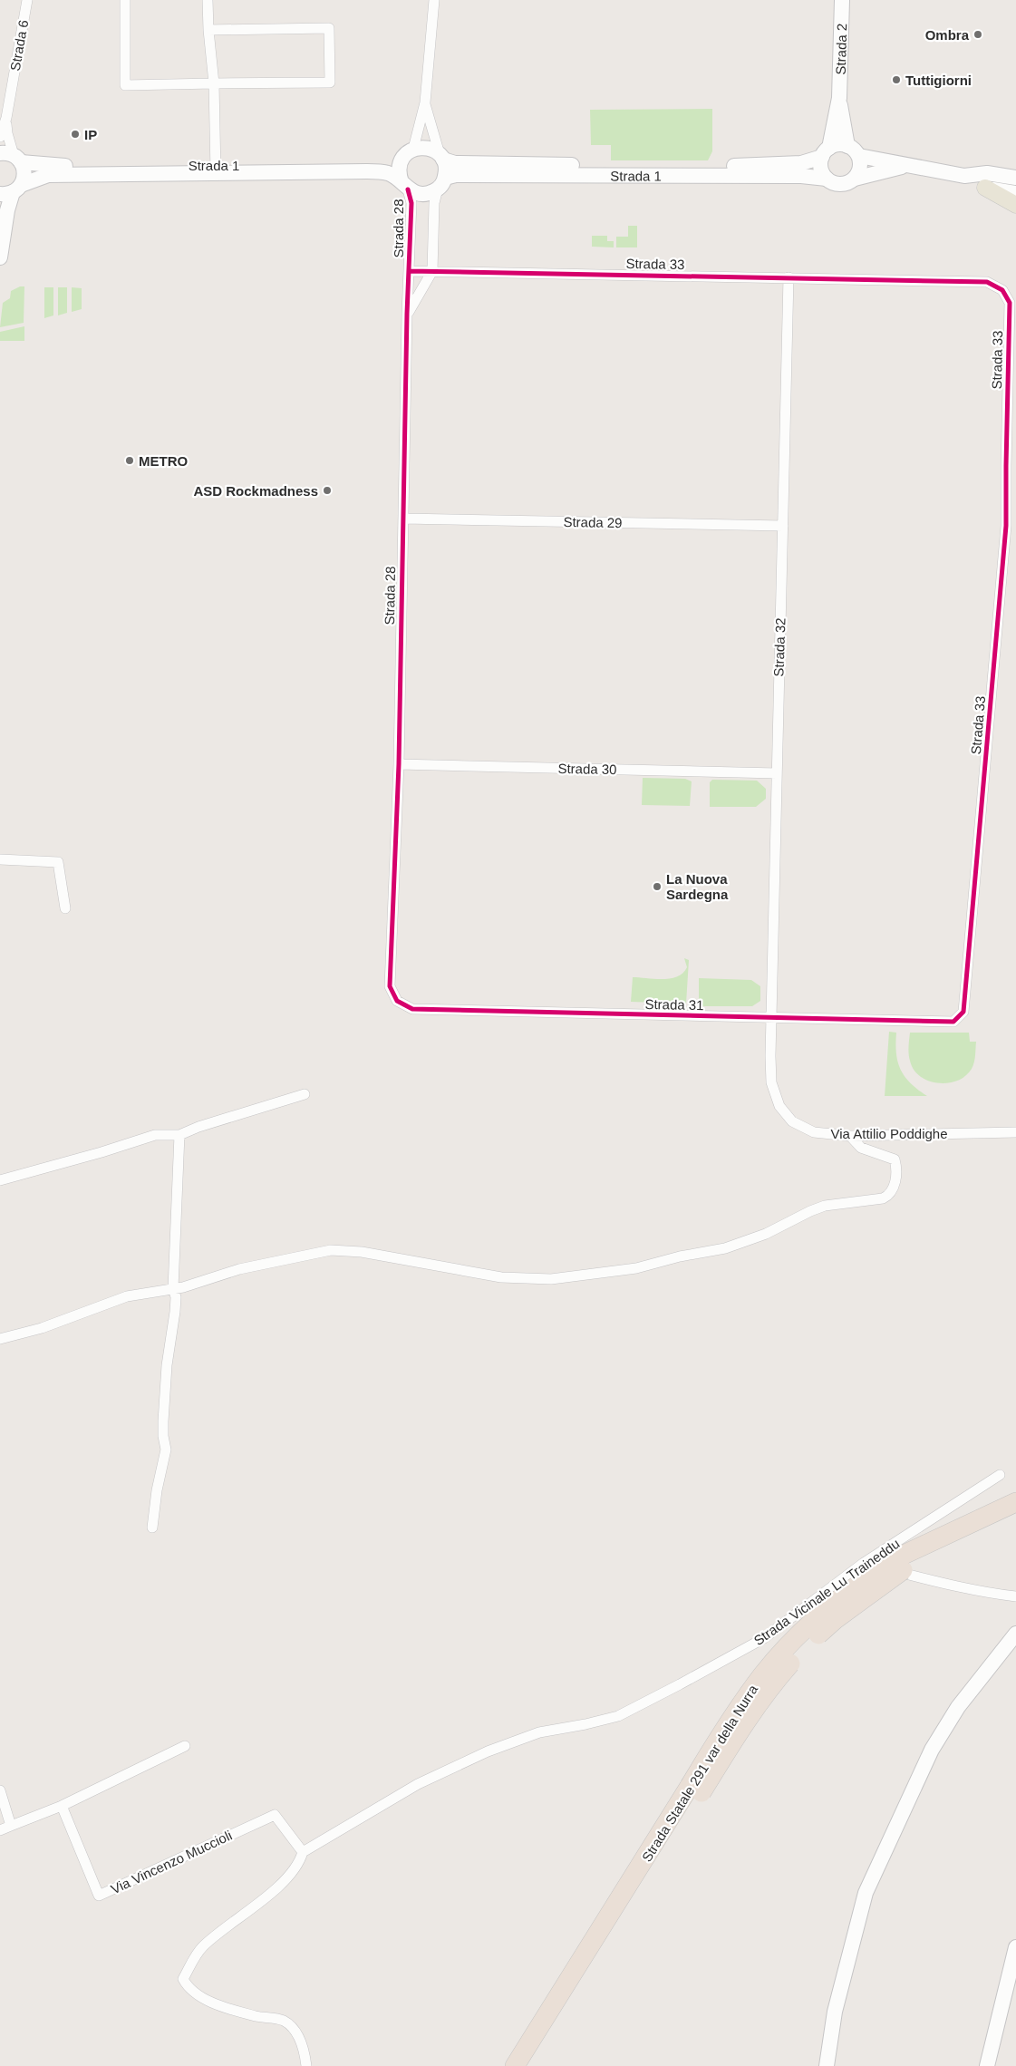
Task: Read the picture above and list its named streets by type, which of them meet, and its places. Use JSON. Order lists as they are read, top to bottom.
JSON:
{
  "streets": {
    "highway": ["Strada Statale 291 var della Nurra"],
    "street": [
      "Strada 6",
      "Strada 2",
      "Strada 1",
      "Strada 28",
      "Strada 33",
      "Strada 29",
      "Strada 32",
      "Strada 30",
      "Strada 31",
      "Via Attilio Poddighe",
      "Strada Vicinale Lu Traineddu",
      "Via Vincenzo Muccioli"
    ]
  },
  "crossings": [
    ["Strada 6", "Strada 1"],
    ["Strada 2", "Strada 1"],
    ["Strada 1", "Strada 28"],
    ["Strada 28", "Strada 33"],
    ["Strada 28", "Strada 29"],
    ["Strada 28", "Strada 30"],
    ["Strada 28", "Strada 31"],
    ["Strada 33", "Strada 32"],
    ["Strada 33", "Strada 31"],
    ["Strada 29", "Strada 32"],
    ["Strada 32", "Strada 30"],
    ["Strada 32", "Strada 31"],
    ["Strada 32", "Via Attilio Poddighe"],
    ["Strada 31", "Via Attilio Poddighe"],
    ["Strada Vicinale Lu Traineddu", "Via Vincenzo Muccioli"]
  ],
  "places": [
    "Ombra",
    "Tuttigiorni",
    "IP",
    "METRO",
    "ASD Rockmadness",
    "La Nuova Sardegna"
  ]
}
